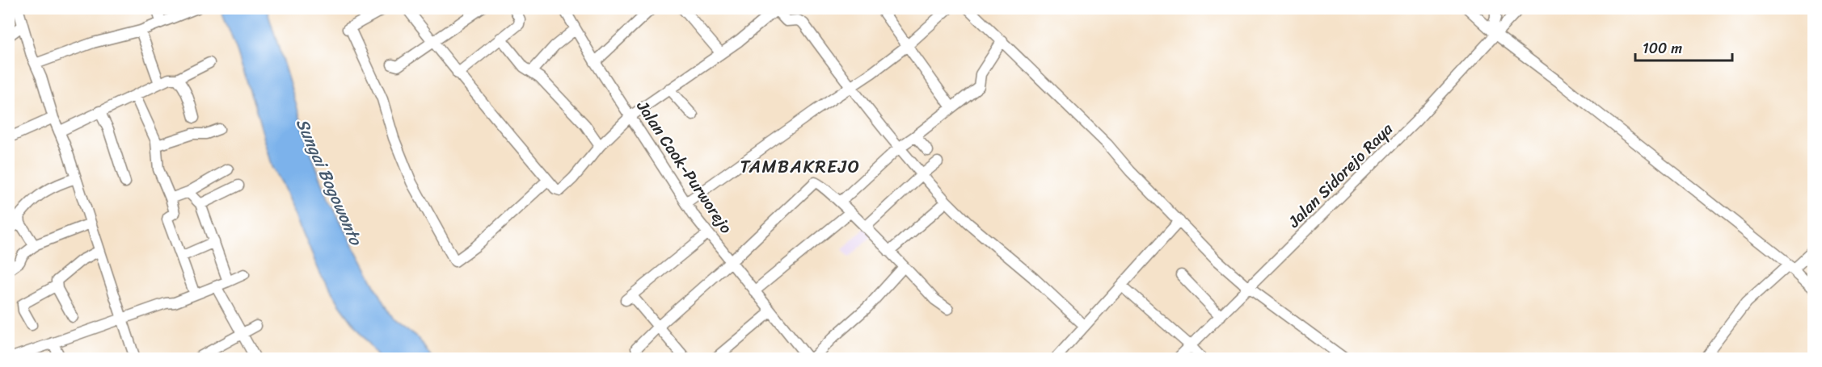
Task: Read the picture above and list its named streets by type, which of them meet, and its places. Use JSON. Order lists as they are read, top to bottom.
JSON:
{
  "streets": {
    "street": ["Jalan Caok-Purworejo", "Jalan Sidorejo Raya"]
  },
  "districts": ["TAMBAKREJO"],
  "water": ["Sungai Bogowonto"],
  "scale_bar": "100 m"
}
